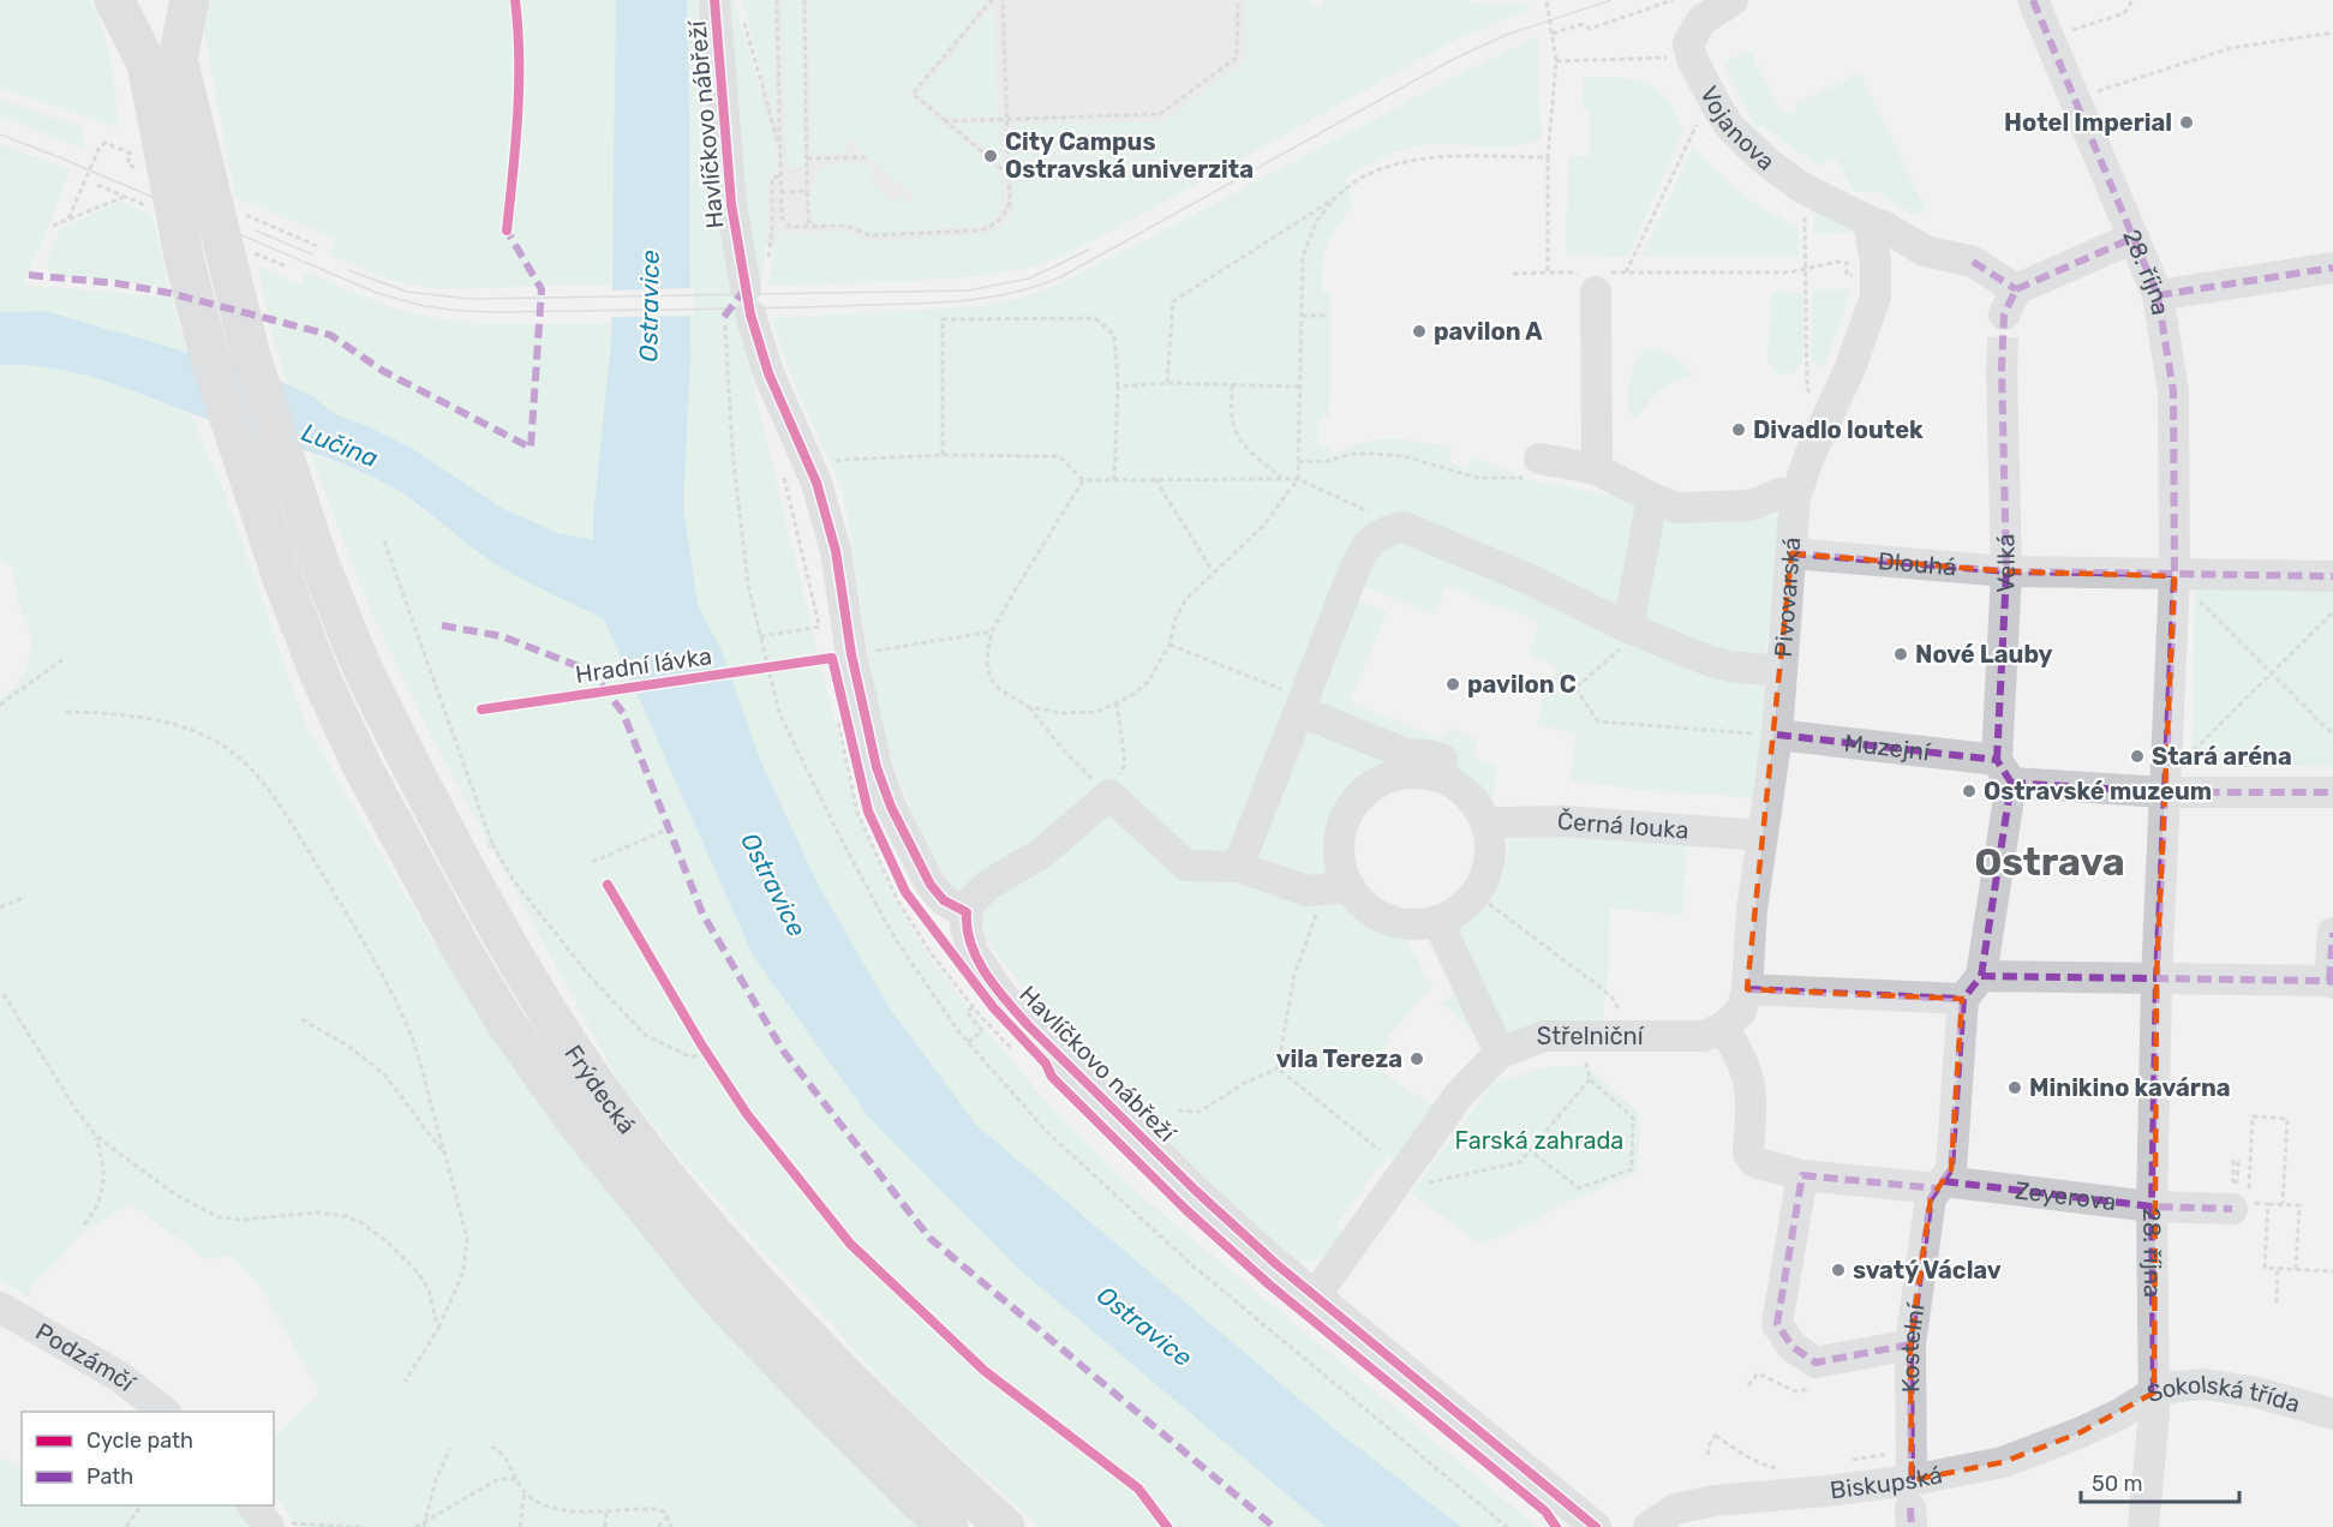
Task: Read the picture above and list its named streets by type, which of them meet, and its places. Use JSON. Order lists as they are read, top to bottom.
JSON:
{
  "streets": {
    "main road": ["Frýdecká"],
    "street": [
      "Havlíčkovo nábřeží",
      "Vojanova",
      "28. října",
      "Dlouhá",
      "Velká",
      "Pivovarská",
      "Muzejní",
      "Černá louka",
      "Střelniční",
      "Zeyerova",
      "Kostelní",
      "Podzámčí",
      "Sokolská třída",
      "Biskupská"
    ],
    "cycle path": ["Hradní lávka"]
  },
  "crossings": [
    ["Havlíčkovo nábřeží", "Střelniční"],
    ["Vojanova", "28. října"],
    ["Vojanova", "Pivovarská"],
    ["28. října", "Dlouhá"],
    ["28. října", "Muzejní"],
    ["28. října", "Zeyerova"],
    ["28. října", "Sokolská třída"],
    ["Dlouhá", "Velká"],
    ["Dlouhá", "Pivovarská"],
    ["Velká", "Muzejní"],
    ["Velká", "Kostelní"],
    ["Pivovarská", "Muzejní"],
    ["Pivovarská", "Černá louka"],
    ["Střelniční", "Zeyerova"],
    ["Zeyerova", "Kostelní"],
    ["Kostelní", "Biskupská"],
    ["Sokolská třída", "Biskupská"]
  ],
  "districts": ["Ostrava"],
  "water": ["Ostravice", "Lučina"],
  "parks": ["Farská zahrada"],
  "places": [
    "Hotel Imperial",
    "City Campus Ostravská univerzita",
    "pavilon A",
    "Divadlo loutek",
    "Nové Lauby",
    "pavilon C",
    "Stará aréna",
    "Ostravské muzeum",
    "vila Tereza",
    "Minikino kavárna",
    "svatý Václav"
  ],
  "legend": ["Cycle path", "Path"],
  "scale_bar": "50 m"
}
